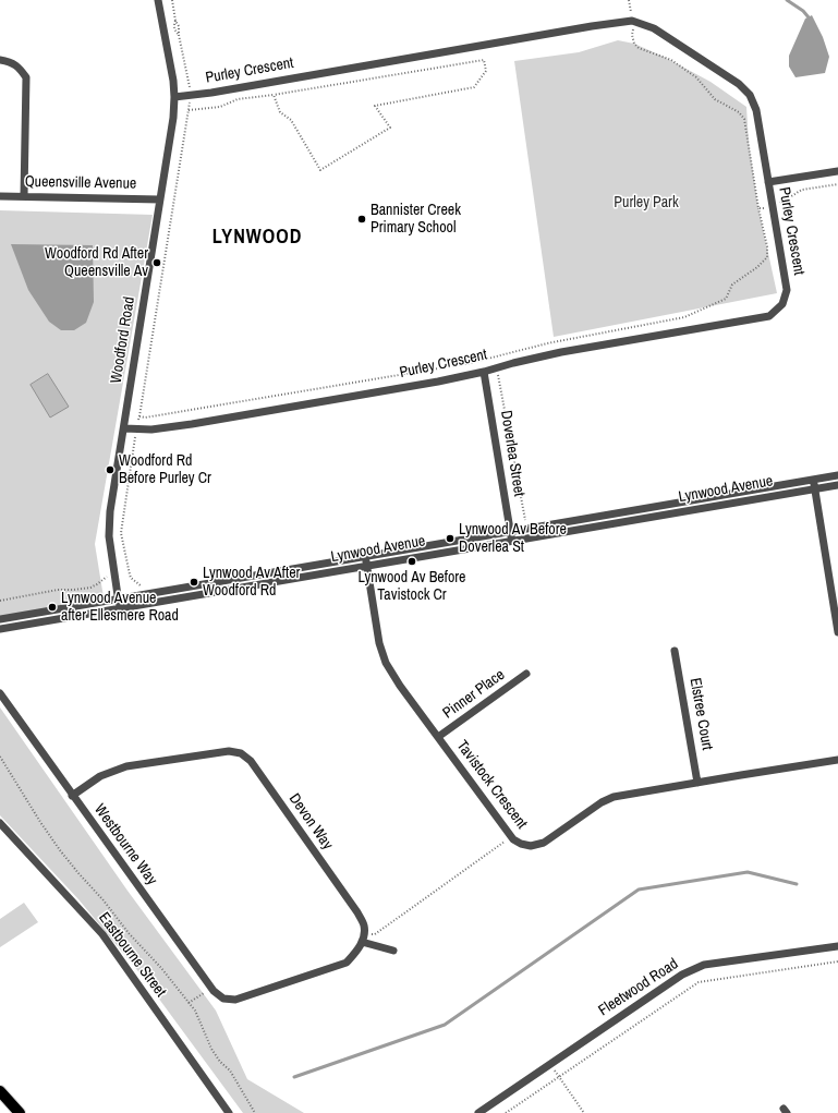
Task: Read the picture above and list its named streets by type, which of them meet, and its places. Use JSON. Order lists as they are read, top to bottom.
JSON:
{
  "streets": {
    "street": [
      "Purley Crescent",
      "Queensville Avenue",
      "Woodford Road",
      "Doverlea Street",
      "Lynwood Avenue",
      "Pinner Place",
      "Elstree Court",
      "Tavistock Crescent",
      "Devon Way",
      "Westbourne Way",
      "Eastbourne Street",
      "Fleetwood Road"
    ]
  },
  "crossings": [
    ["Purley Crescent", "Woodford Road"],
    ["Purley Crescent", "Doverlea Street"],
    ["Queensville Avenue", "Woodford Road"],
    ["Woodford Road", "Lynwood Avenue"],
    ["Doverlea Street", "Lynwood Avenue"],
    ["Lynwood Avenue", "Tavistock Crescent"],
    ["Pinner Place", "Tavistock Crescent"],
    ["Elstree Court", "Tavistock Crescent"],
    ["Devon Way", "Westbourne Way"]
  ],
  "districts": ["LYNWOOD"],
  "parks": ["Purley Park"],
  "places": [
    "Bannister Creek Primary School",
    "Woodford Rd After Queensville Av",
    "Woodford Rd Before Purley Cr",
    "Lynwood Av Before Doverlea St",
    "Lynwood Av Before Tavistock Cr",
    "Lynwood Av After Woodford Rd",
    "Lynwood Avenue after Ellesmere Road"
  ]
}
